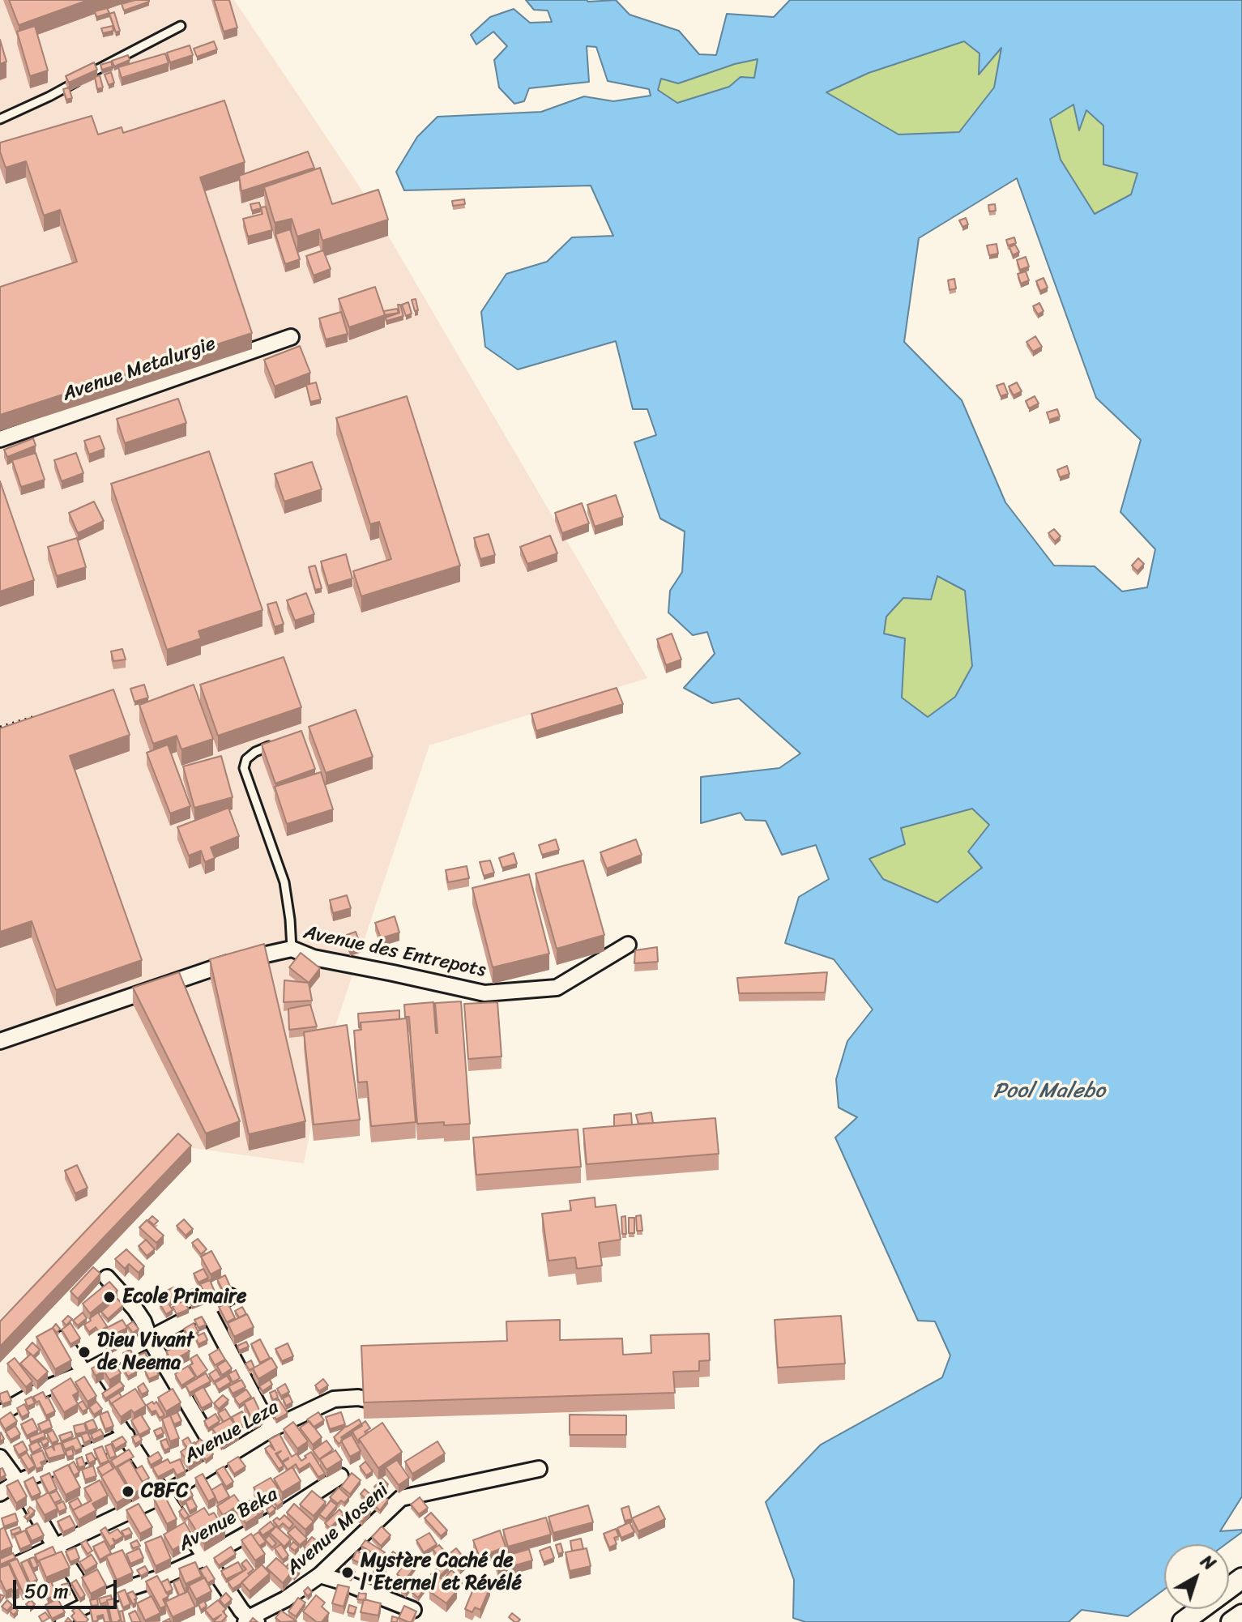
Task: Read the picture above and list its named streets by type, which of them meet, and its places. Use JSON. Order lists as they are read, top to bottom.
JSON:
{
  "streets": {
    "street": [
      "Avenue Metalurgie",
      "Avenue des Entrepots",
      "Avenue Leza",
      "Avenue Beka",
      "Avenue Moseni"
    ]
  },
  "water": ["Pool Malebo"],
  "places": [
    "Ecole Primaire",
    "Dieu Vivant de Neema",
    "CBFC",
    "Mystère Caché de l'Eternel et Révélé"
  ],
  "scale_bar": "50 m",
  "north": "top right"
}
